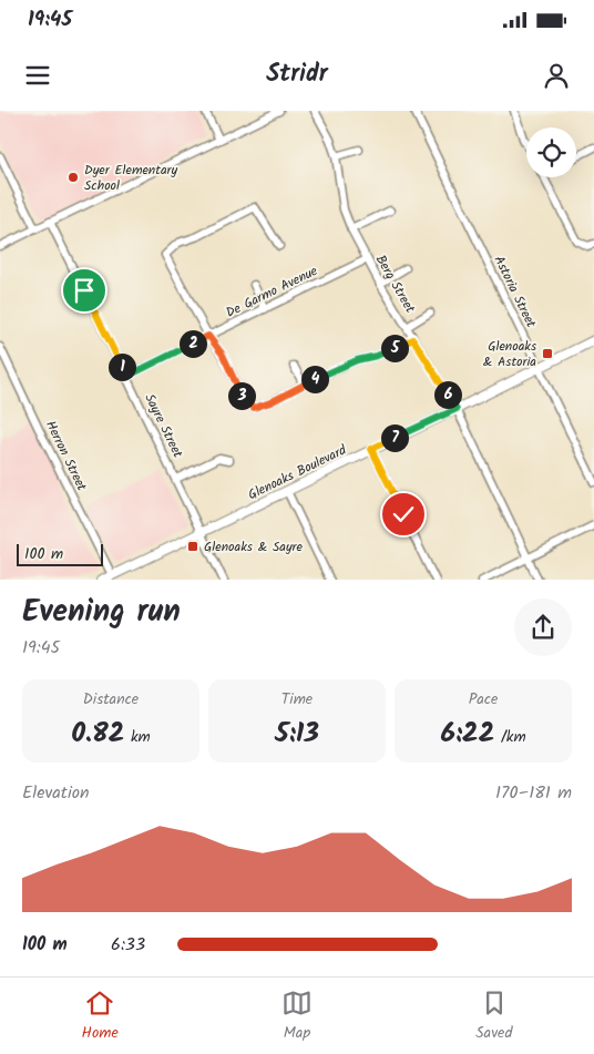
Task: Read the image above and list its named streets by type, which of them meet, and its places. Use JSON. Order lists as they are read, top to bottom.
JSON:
{
  "streets": {
    "main road": ["Glenoaks Boulevard"],
    "street": [
      "Berg Street",
      "De Garmo Avenue",
      "Astoria Street",
      "Sayre Street",
      "Herron Street"
    ]
  },
  "crossings": [
    ["Berg Street", "De Garmo Avenue"],
    ["Berg Street", "Glenoaks Boulevard"],
    ["De Garmo Avenue", "Sayre Street"],
    ["Astoria Street", "Glenoaks Boulevard"],
    ["Sayre Street", "Glenoaks Boulevard"],
    ["Herron Street", "Glenoaks Boulevard"]
  ],
  "places": {
    "other": ["Dyer Elementary School"],
    "transit": ["Glenoaks & Astoria", "Glenoaks & Sayre"]
  },
  "scale_bar": "100 m",
  "page": {
    "status": "19:45",
    "header": "Stridr",
    "pins": [
      "2",
      "5",
      "1",
      "4",
      "6",
      "3",
      "7"
    ],
    "scale": "100 m",
    "heading": ["Evening run", "19:45"],
    "stats": [
      ["Distance", "0.82 km"],
      ["Time", "5:13"],
      ["Pace", "6:22 /km"]
    ],
    "chart": ["Elevation", "170–181 m"],
    "list": [
      {
        "name": "100 m",
        "note": "6:33"
      }
    ],
    "tabs": ["Home", "Map", "Saved"]
  }
}
